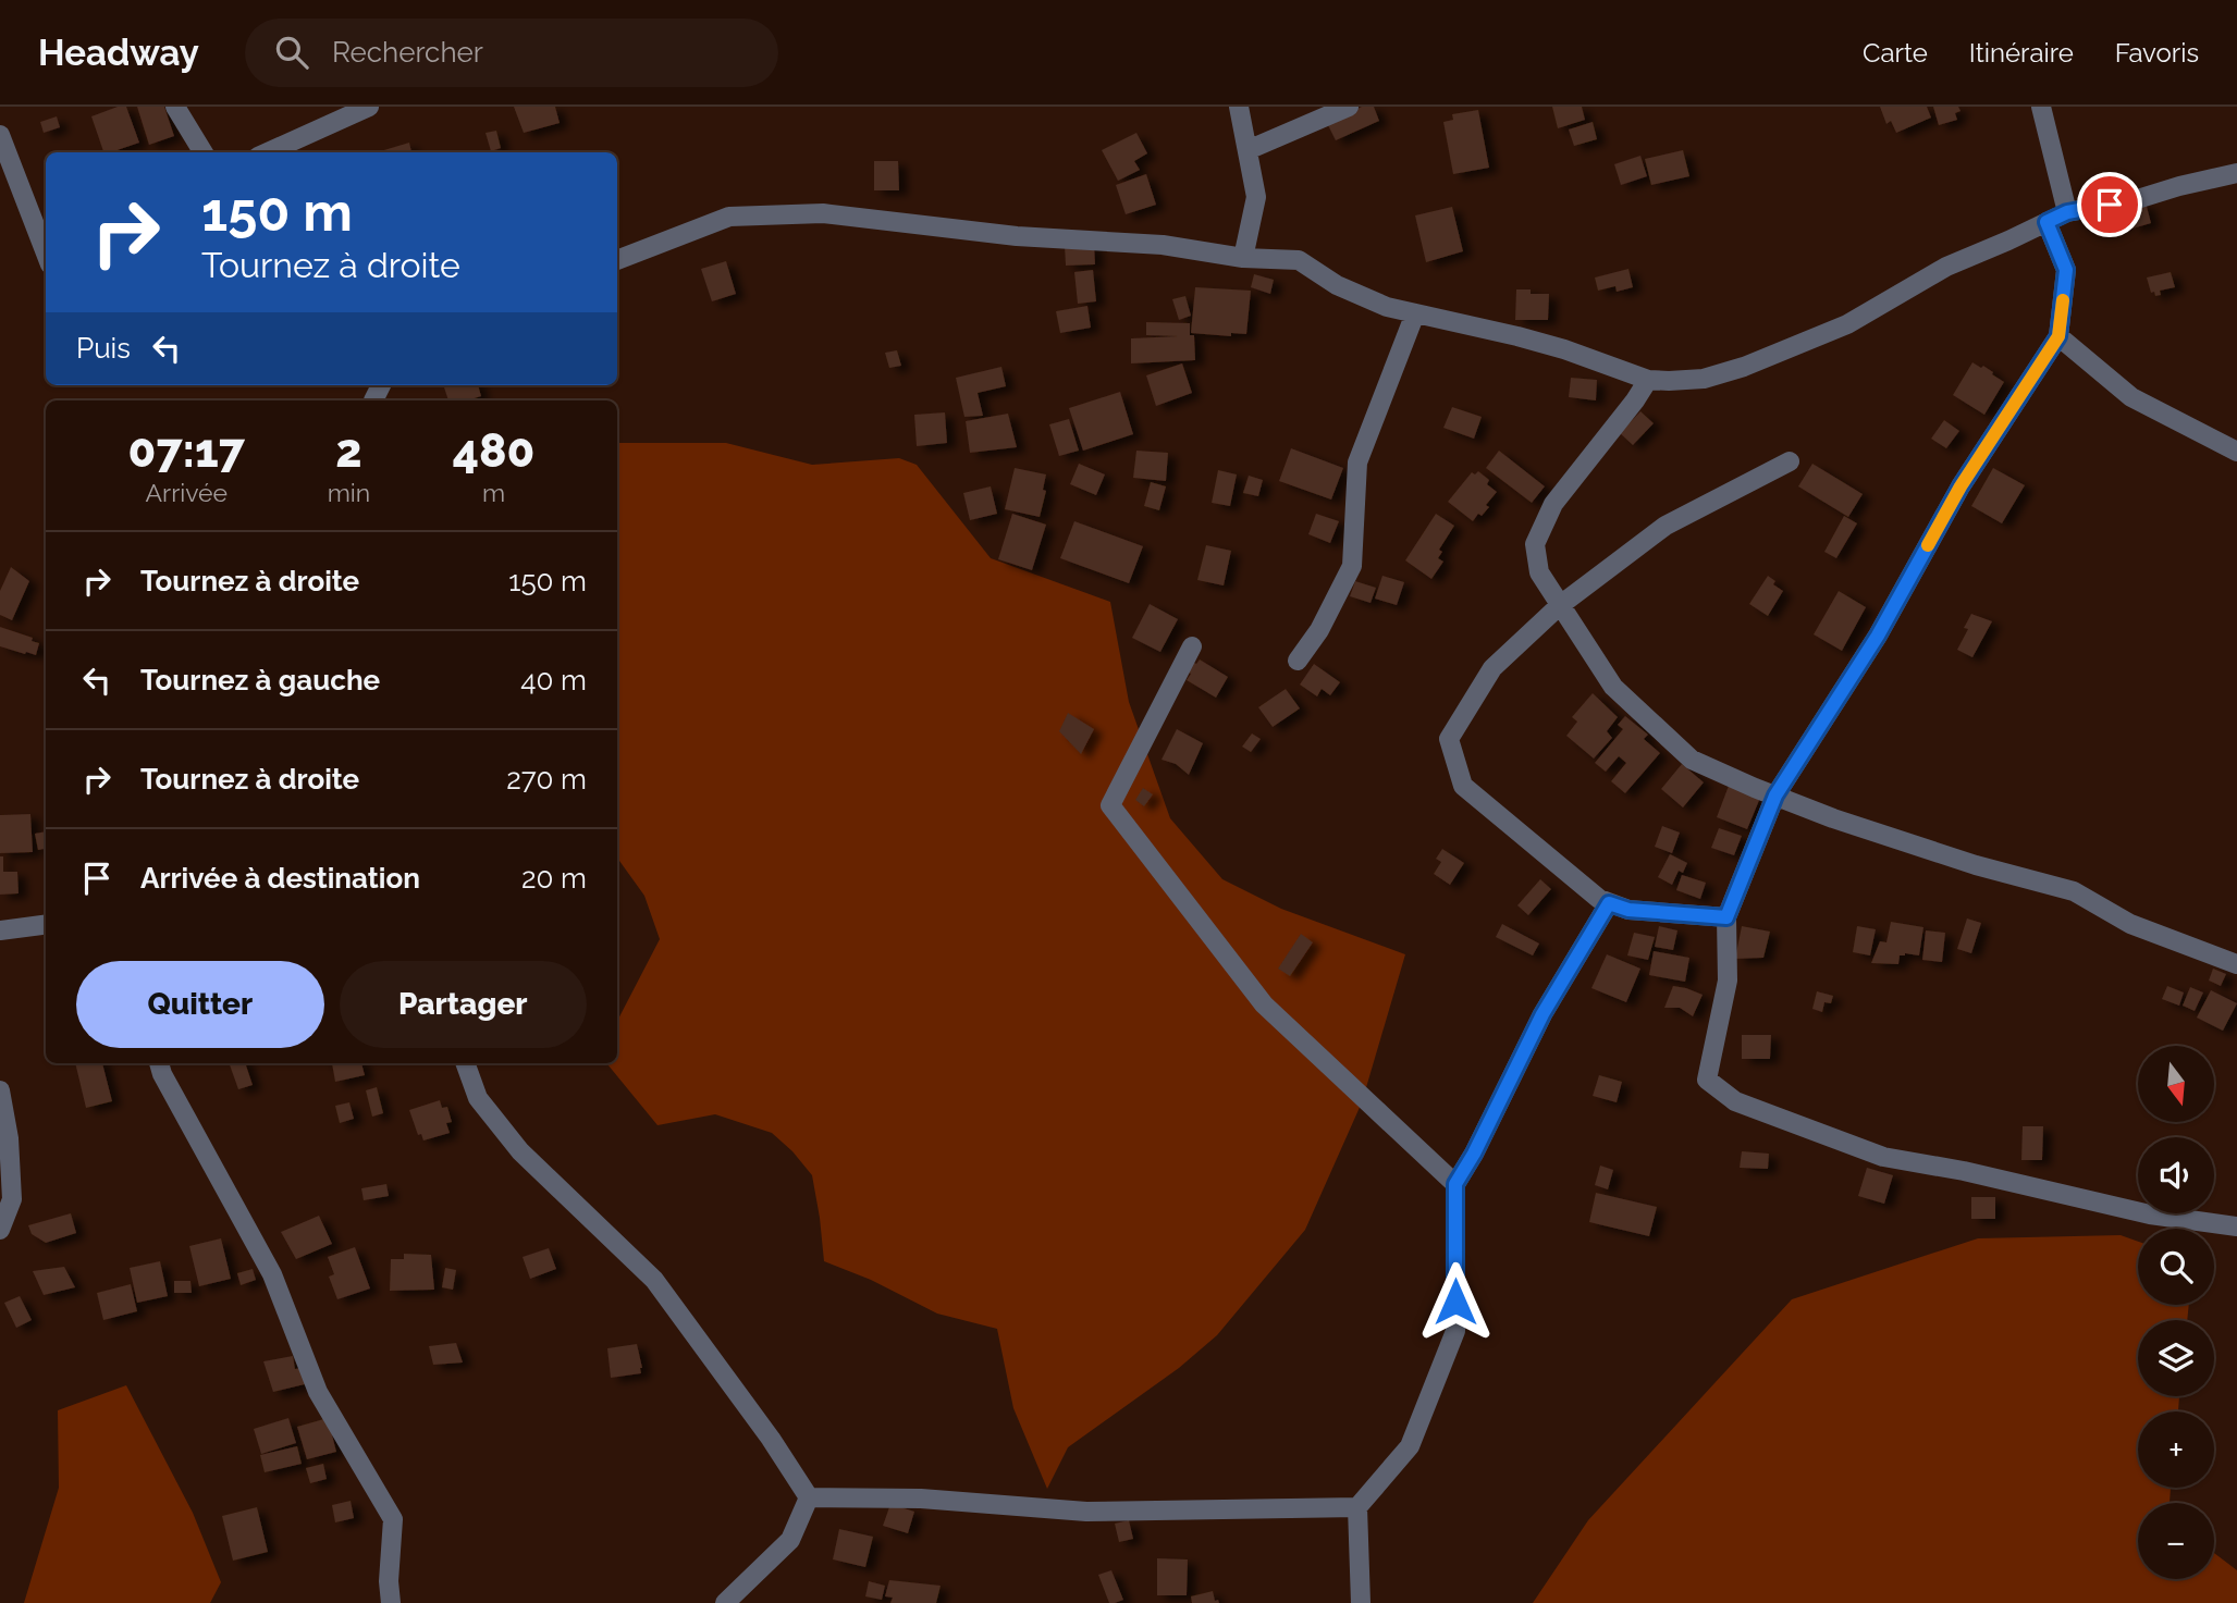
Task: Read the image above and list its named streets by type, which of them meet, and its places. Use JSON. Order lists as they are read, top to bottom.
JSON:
{
  "north": "bottom",
  "page": {
    "header": "Headway",
    "search": "Rechercher",
    "nav": ["Carte", "Itinéraire", "Favoris"],
    "turn": ["150 m", "Tournez à droite"],
    "then": "Puis",
    "eta": [
      "07:17",
      "Arrivée",
      "2",
      "min",
      "480",
      "m"
    ],
    "list": [
      {
        "name": "Tournez à droite",
        "value": "150 m"
      },
      {
        "name": "Tournez à gauche",
        "value": "40 m"
      },
      {
        "name": "Tournez à droite",
        "value": "270 m"
      },
      {
        "name": "Arrivée à destination",
        "value": "20 m"
      }
    ],
    "buttons": ["Quitter", "Partager"],
    "map_buttons": ["+", "−"]
  }
}
